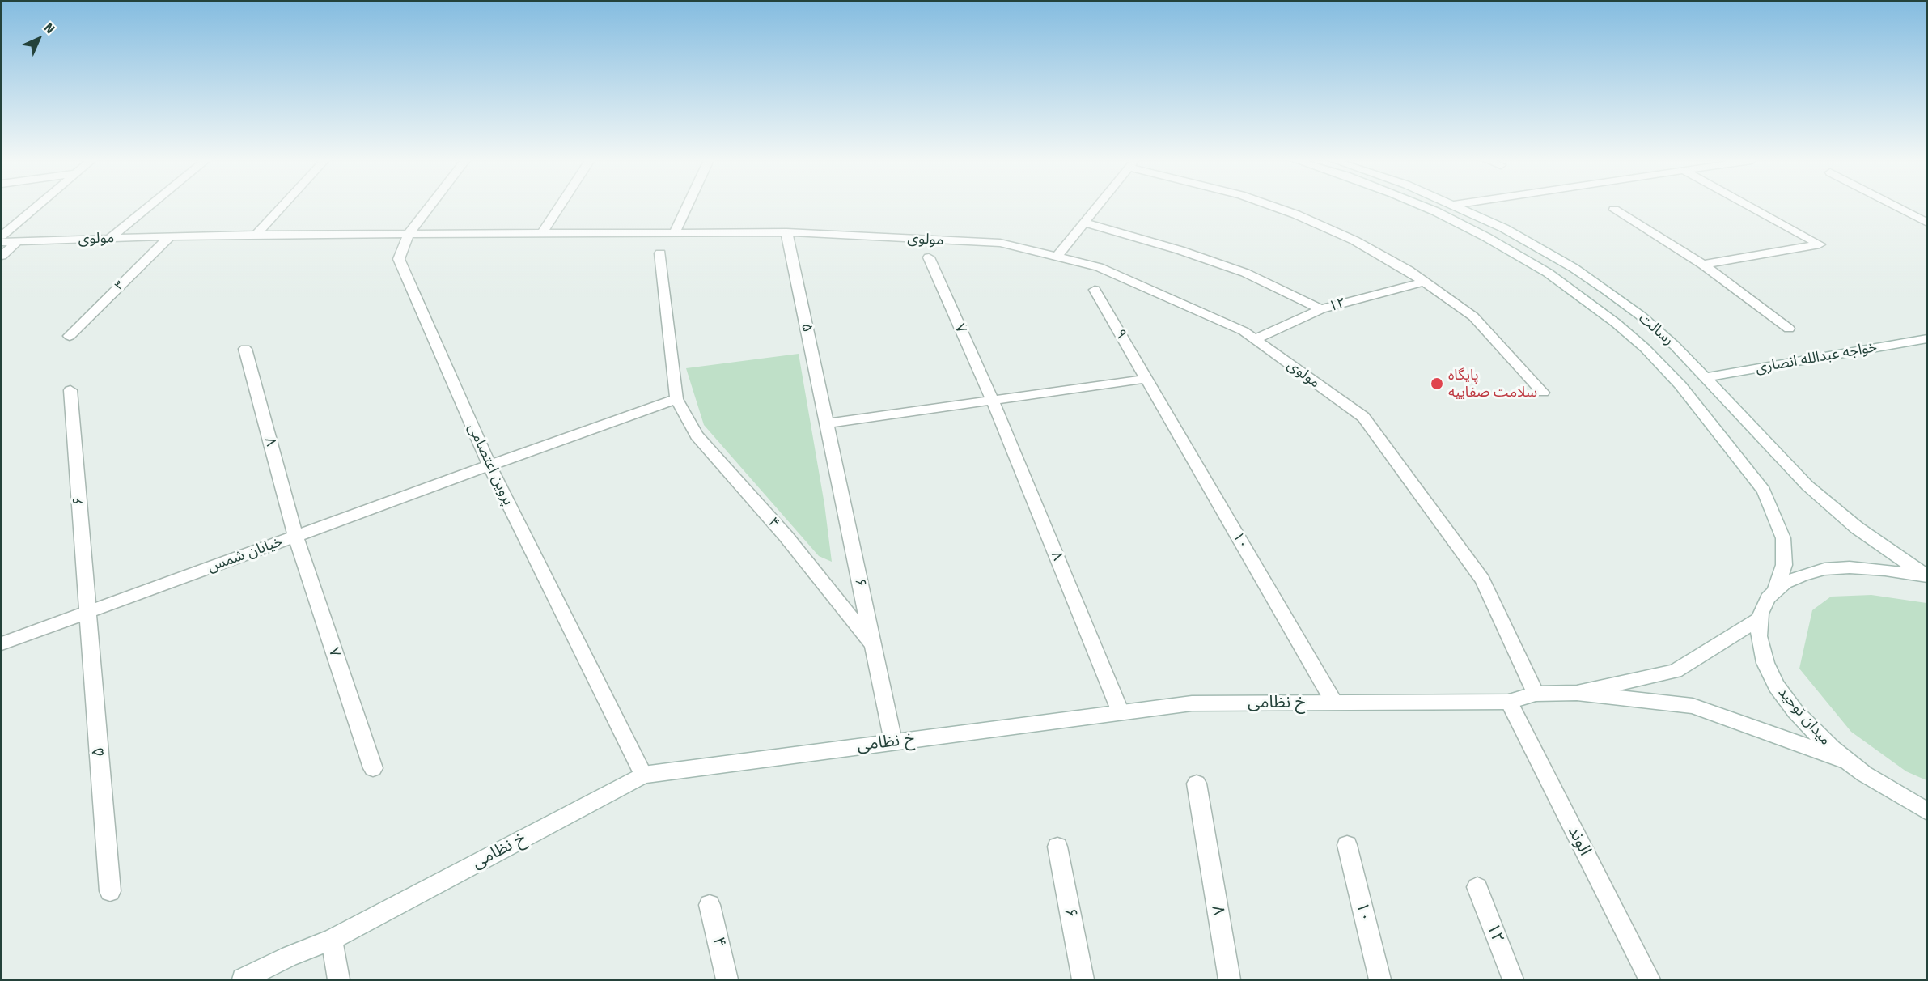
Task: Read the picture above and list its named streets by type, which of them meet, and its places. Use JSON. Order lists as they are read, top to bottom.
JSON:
{
  "streets": {
    "street": [
      "مولوی",
      "۳",
      "۱۲",
      "۵",
      "۷",
      "رسالت",
      "۹",
      "خواجه عبدالله انصاری",
      "۸",
      "پروین اعتصامی",
      "۶",
      "۴",
      "۱۰",
      "خیابان شمس",
      "خ نظامی",
      "میدان توحید",
      "الوند"
    ]
  },
  "crossings": [
    ["مولوی", "۳"],
    ["مولوی", "۱۲"],
    ["مولوی", "۵"],
    ["مولوی", "پروین اعتصامی"],
    ["مولوی", "خ نظامی"],
    ["۵", "۶"],
    ["۵", "خیابان شمس"],
    ["۷", "۸"],
    ["۷", "خیابان شمس"],
    ["رسالت", "خواجه عبدالله انصاری"],
    ["رسالت", "میدان توحید"],
    ["۹", "۱۰"],
    ["۸", "خیابان شمس"],
    ["۸", "خ نظامی"],
    ["پروین اعتصامی", "خیابان شمس"],
    ["پروین اعتصامی", "خ نظامی"],
    ["۶", "۴"],
    ["۶", "خیابان شمس"],
    ["۶", "خ نظامی"],
    ["۴", "خیابان شمس"],
    ["۱۰", "خ نظامی"],
    ["خ نظامی", "الوند"]
  ],
  "places": ["پایگاه سلامت صفاییه"],
  "north": "top right"
}
